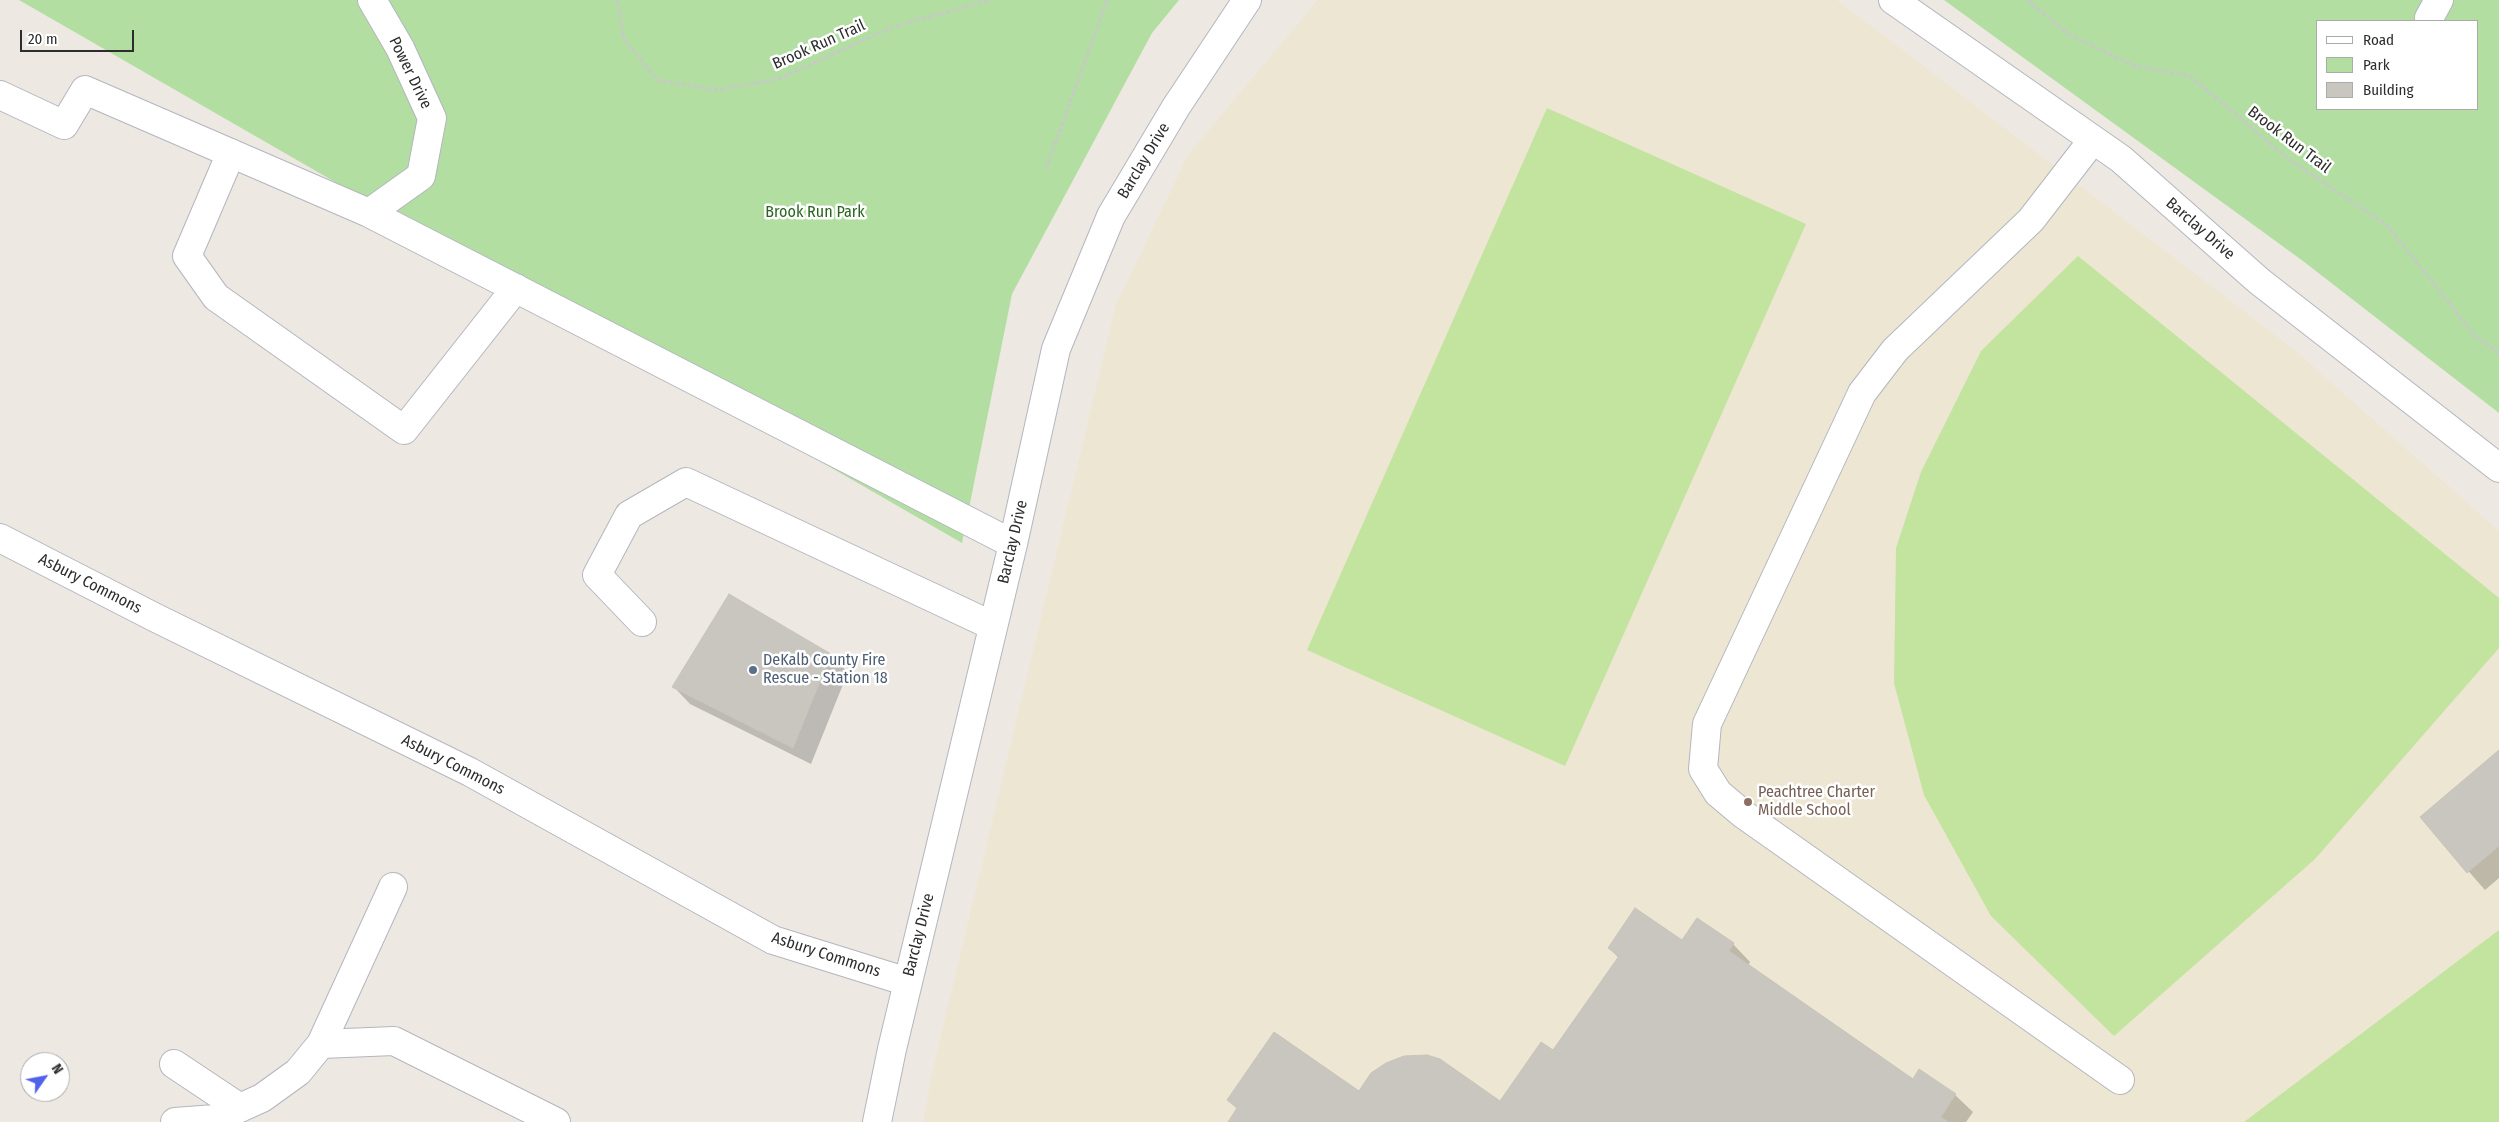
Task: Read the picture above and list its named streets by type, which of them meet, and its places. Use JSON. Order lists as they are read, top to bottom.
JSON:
{
  "streets": {
    "street": ["Power Drive", "Barclay Drive", "Asbury Commons"],
    "path": ["Brook Run Trail"]
  },
  "crossings": [
    ["Barclay Drive", "Asbury Commons"]
  ],
  "parks": ["Brook Run Park"],
  "places": ["DeKalb County Fire Rescue - Station 18", "Peachtree Charter Middle School"],
  "legend": ["Road", "Park", "Building"],
  "scale_bar": "20 m",
  "north": "top right"
}
